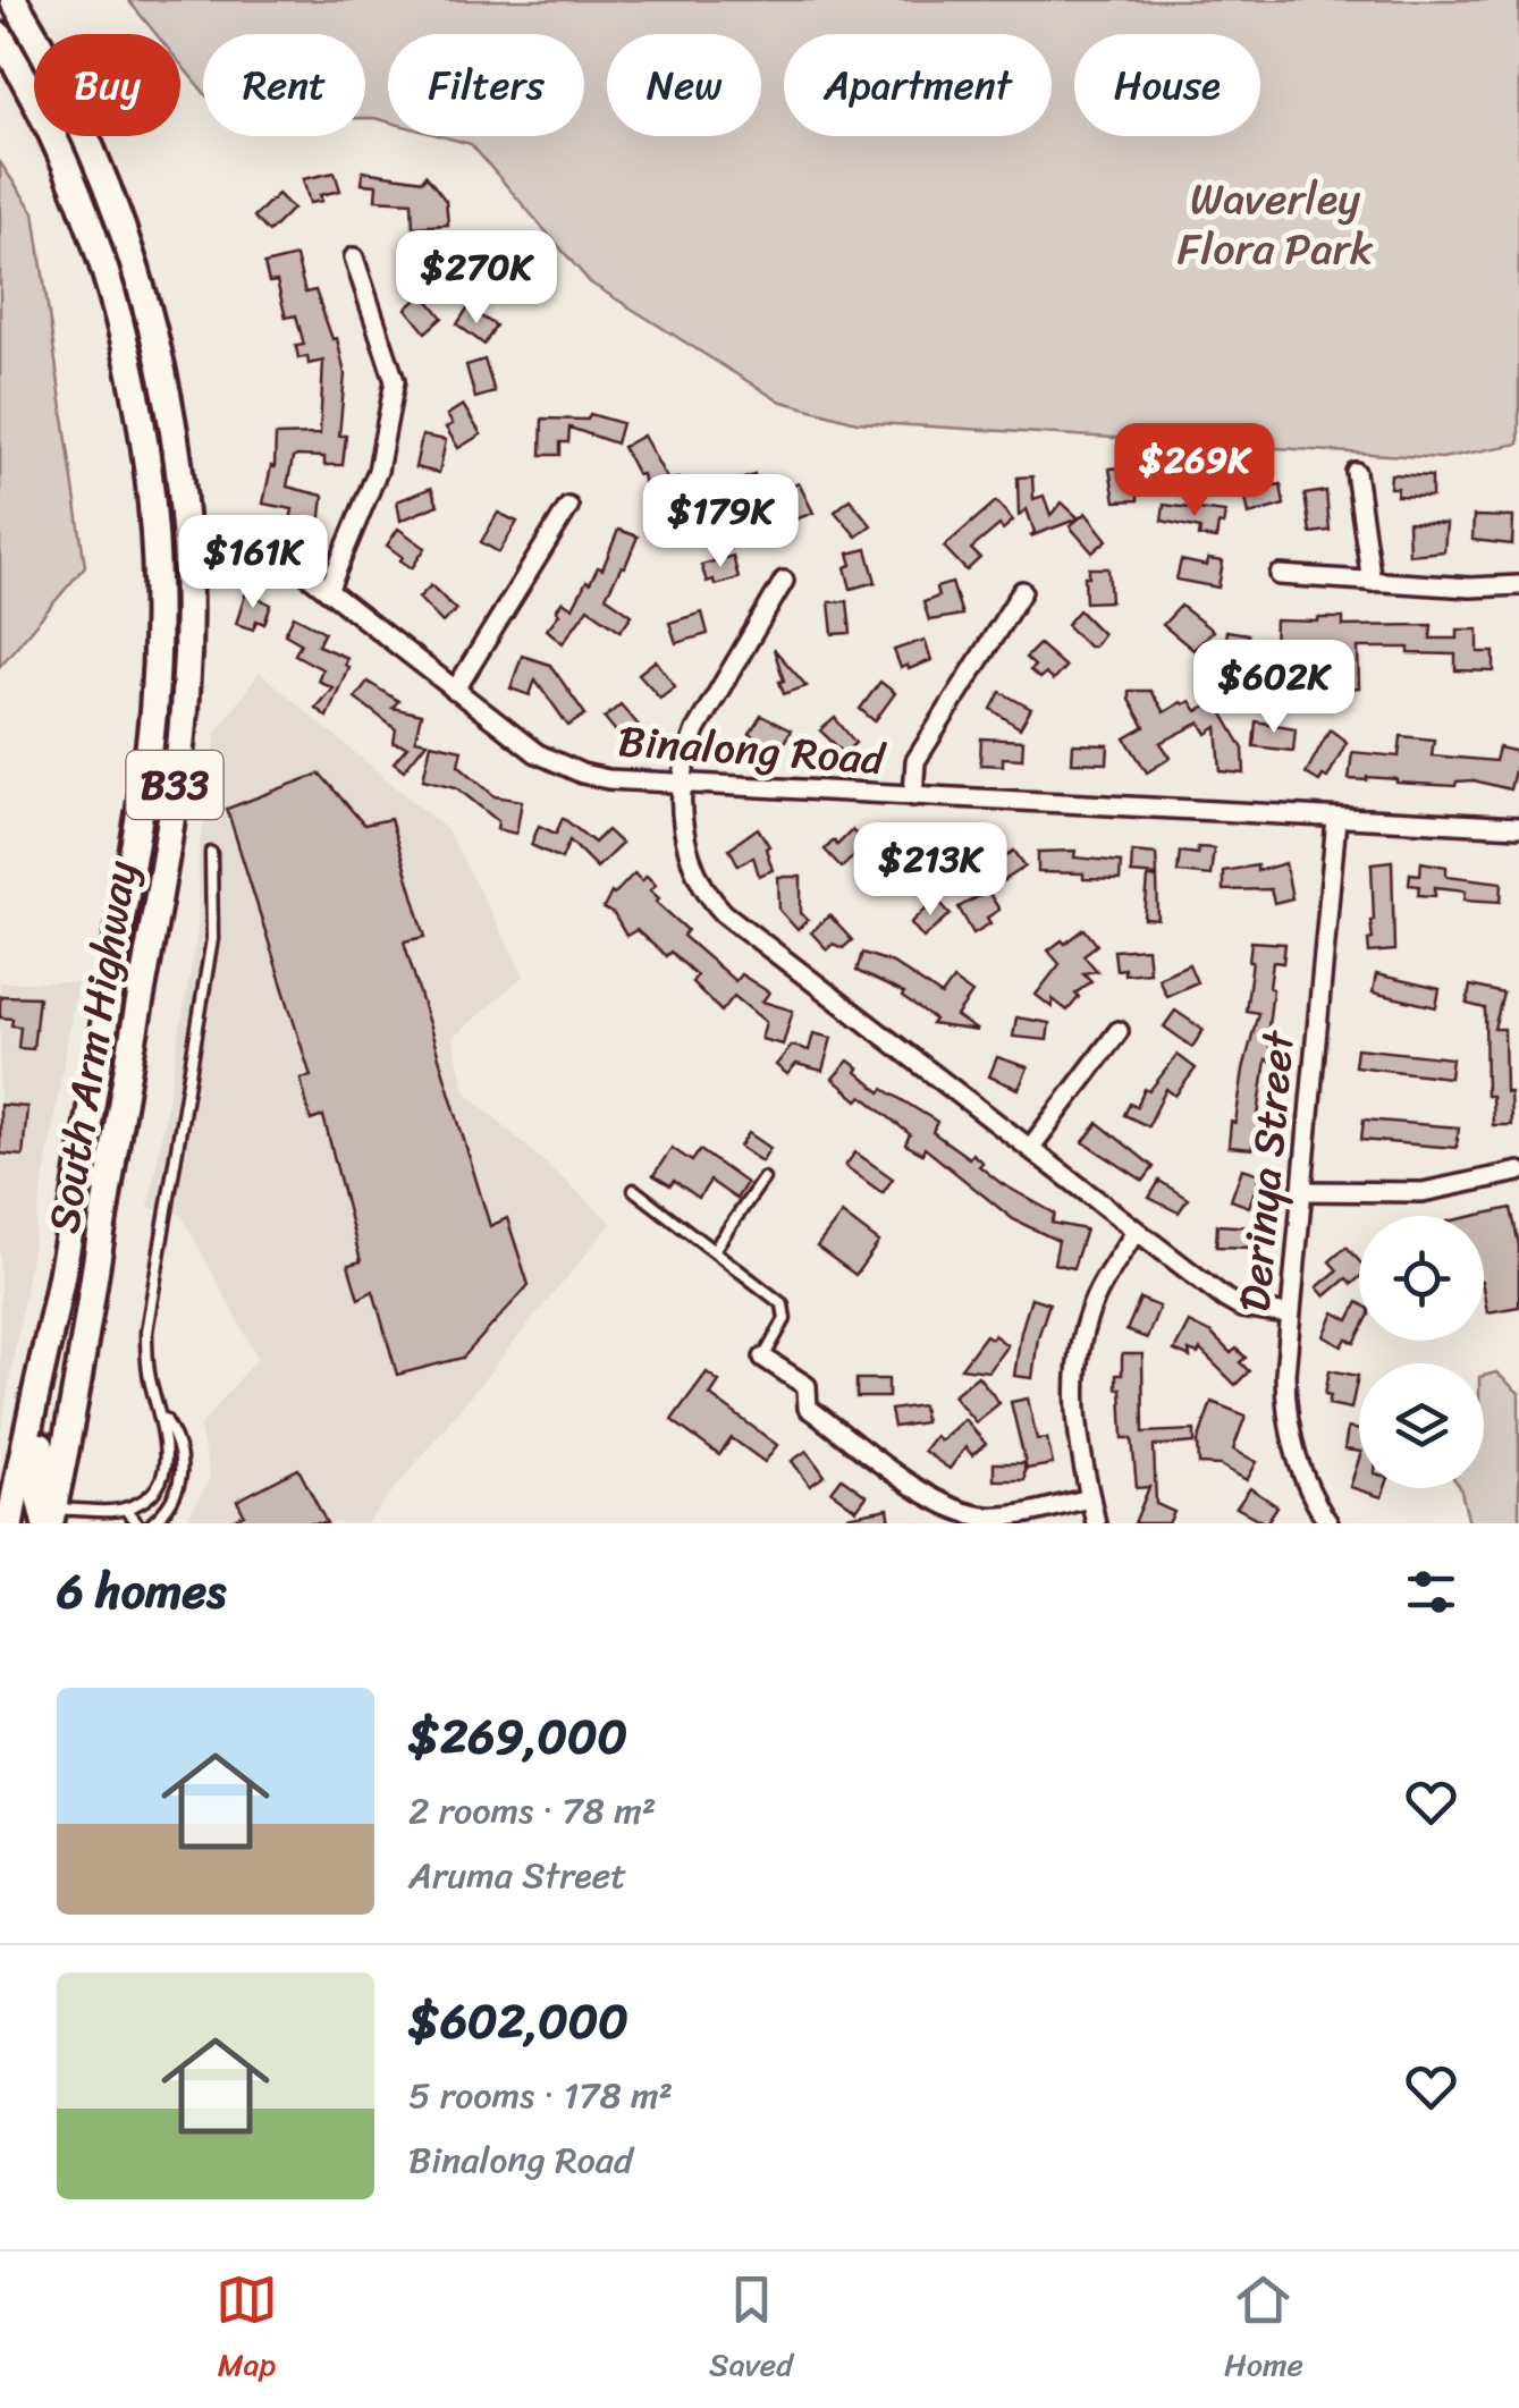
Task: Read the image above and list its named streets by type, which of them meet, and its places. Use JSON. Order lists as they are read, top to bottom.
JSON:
{
  "streets": {
    "main road": ["B33", "South Arm Highway"],
    "street": ["Binalong Road", "Derinya Street"]
  },
  "crossings": [
    ["Binalong Road", "Derinya Street"]
  ],
  "parks": ["Waverley Flora Park"],
  "page": {
    "chip": [
      "Buy",
      "Rent",
      "Filters",
      "New",
      "Apartment",
      "House"
    ],
    "price": [
      "$270K",
      "$269K",
      "$179K",
      "$161K",
      "$602K",
      "$213K"
    ],
    "heading": "6 homes",
    "list": [
      {
        "name": "$269,000",
        "note": "2 rooms · 78 m² · Aruma Street"
      },
      {
        "name": "$602,000",
        "note": "5 rooms · 178 m² · Binalong Road"
      }
    ],
    "tabs": ["Map", "Saved", "Home"]
  }
}
